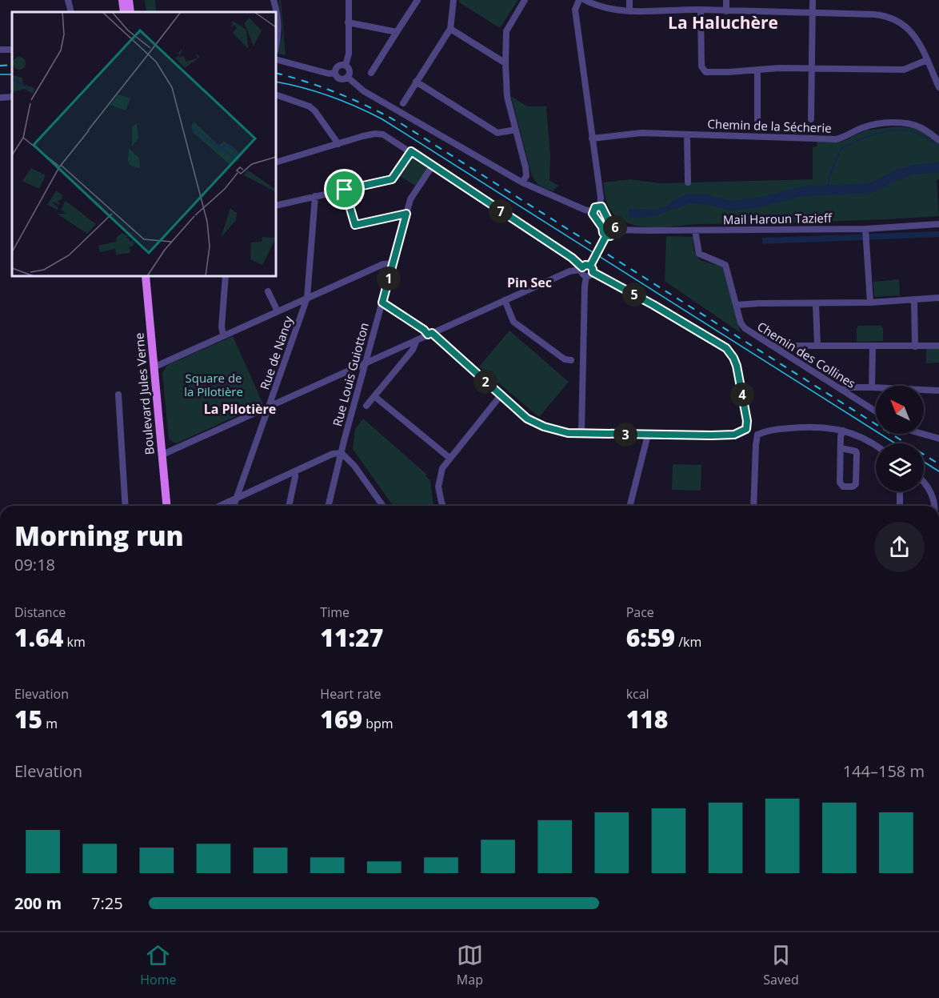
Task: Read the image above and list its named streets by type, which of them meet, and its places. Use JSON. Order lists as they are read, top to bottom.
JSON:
{
  "streets": {
    "main road": ["Boulevard Jules Verne"],
    "street": [
      "Chemin de la Sécherie",
      "Mail Haroun Tazieff",
      "Rue de Nancy",
      "Chemin des Collines",
      "Rue Louis Guiotton"
    ]
  },
  "crossings": [
    ["Mail Haroun Tazieff", "Chemin des Collines"]
  ],
  "districts": ["La Haluchère", "Pin Sec", "La Pilotière"],
  "parks": ["Square de la Pilotière"],
  "north": "top left",
  "page": {
    "pins": [
      "7",
      "6",
      "1",
      "5",
      "2",
      "4",
      "3"
    ],
    "heading": ["Morning run", "09:18"],
    "stats": [
      ["Distance", "1.64 km"],
      ["Time", "11:27"],
      ["Pace", "6:59 /km"],
      ["Elevation", "15 m"],
      ["Heart rate", "169 bpm"],
      ["kcal", "118"]
    ],
    "chart": ["Elevation", "144–158 m"],
    "list": [
      {
        "name": "200 m",
        "note": "7:25"
      }
    ],
    "tabs": ["Home", "Map", "Saved"]
  }
}
